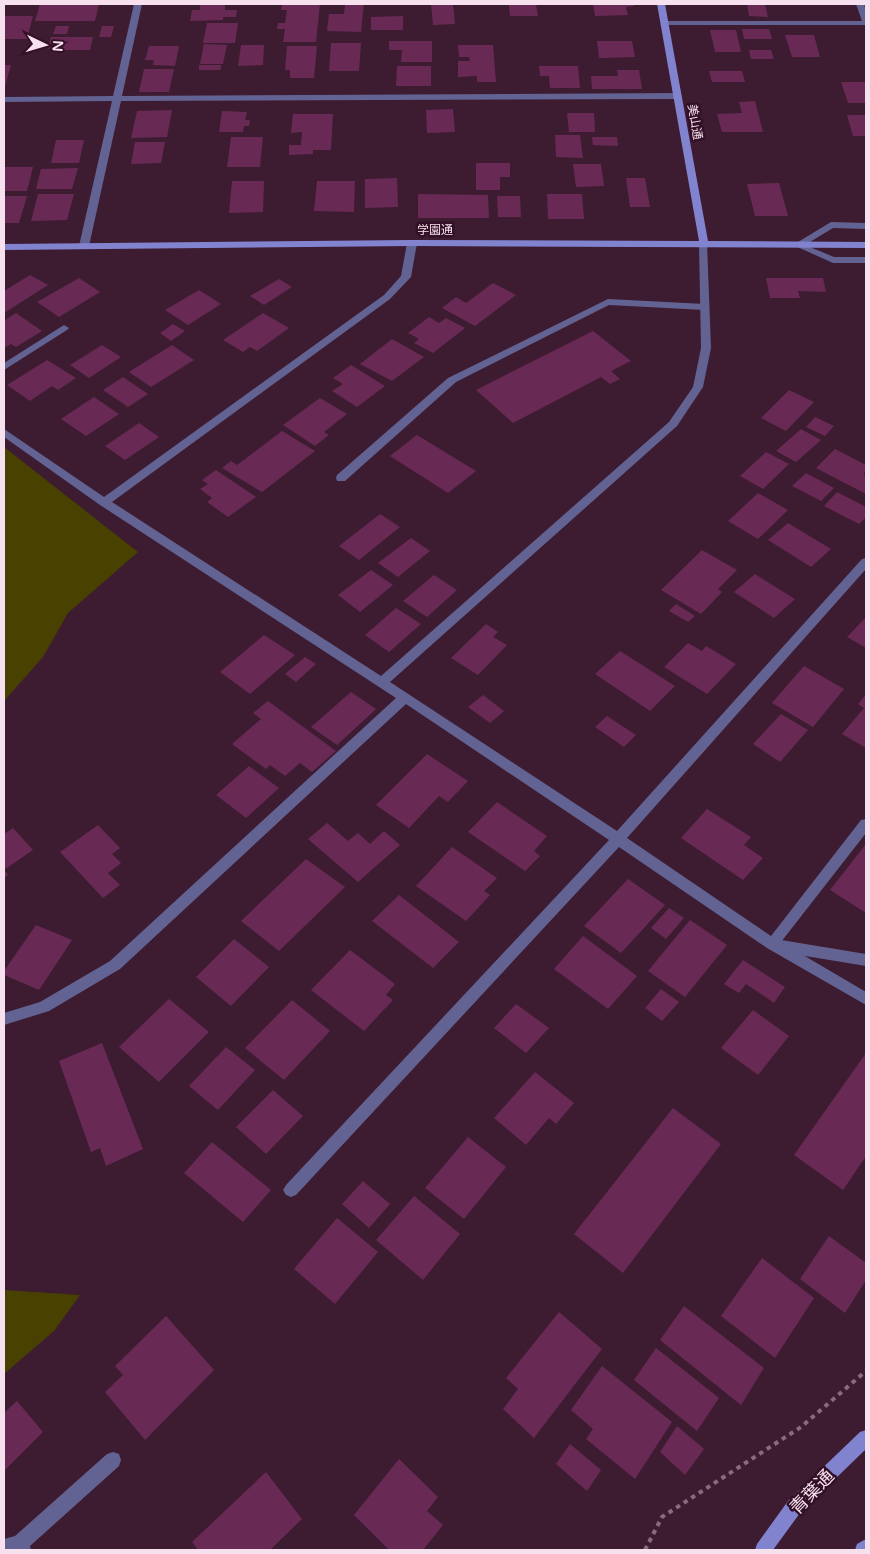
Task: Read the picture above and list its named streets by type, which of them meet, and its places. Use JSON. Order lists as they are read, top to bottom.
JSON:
{
  "streets": {
    "street": ["美山通", "学園通", "青葉通"]
  },
  "crossings": [
    ["美山通", "学園通"]
  ],
  "north": "right"
}
